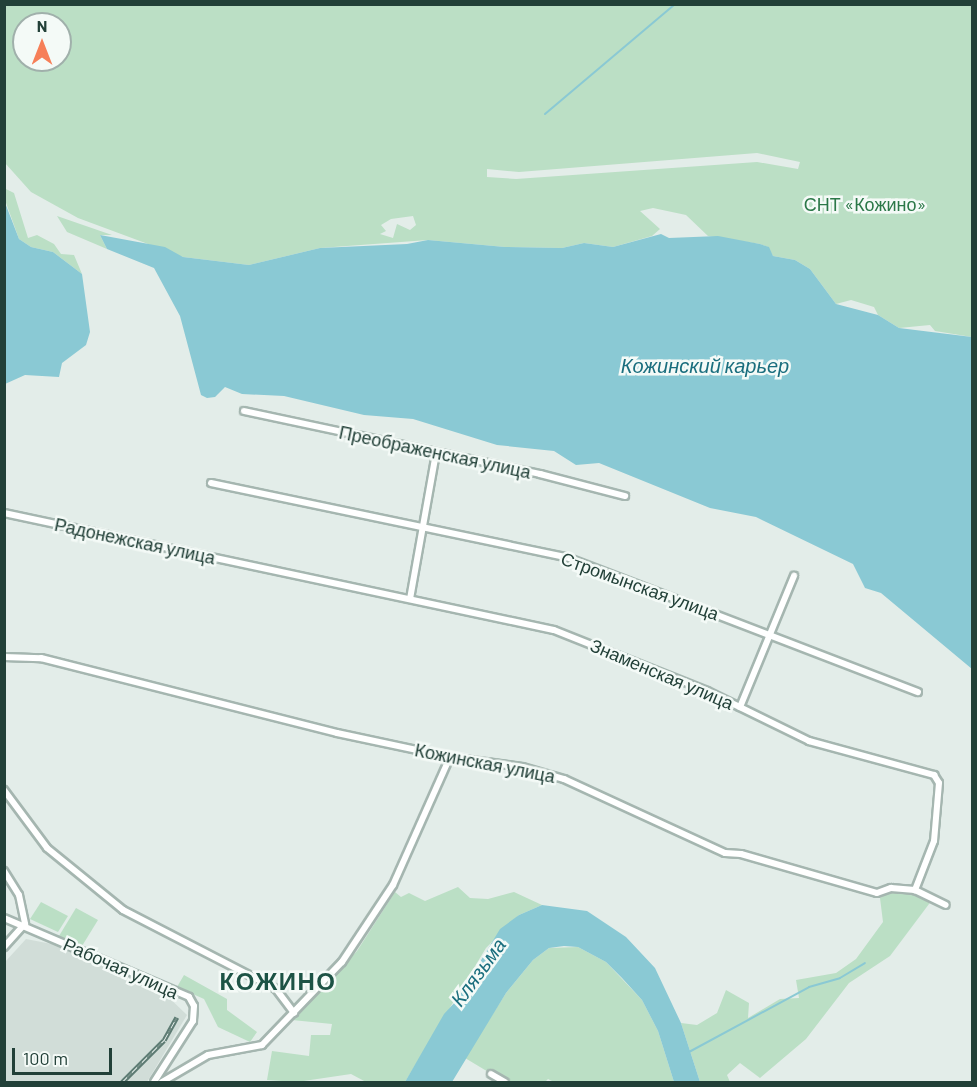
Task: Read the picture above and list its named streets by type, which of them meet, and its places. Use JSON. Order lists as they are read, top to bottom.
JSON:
{
  "streets": {
    "street": [
      "Преображенская улица",
      "Радонежская улица",
      "Стромынская улица",
      "Знаменская улица",
      "Кожинская улица",
      "Рабочая улица"
    ]
  },
  "crossings": [
    ["Радонежская улица", "Знаменская улица"],
    ["Знаменская улица", "Кожинская улица"]
  ],
  "districts": ["КОЖИНО"],
  "water": ["Кожинский карьер", "Клязьма"],
  "parks": ["СНТ «Кожино»"],
  "scale_bar": "100 m",
  "north": "top"
}
